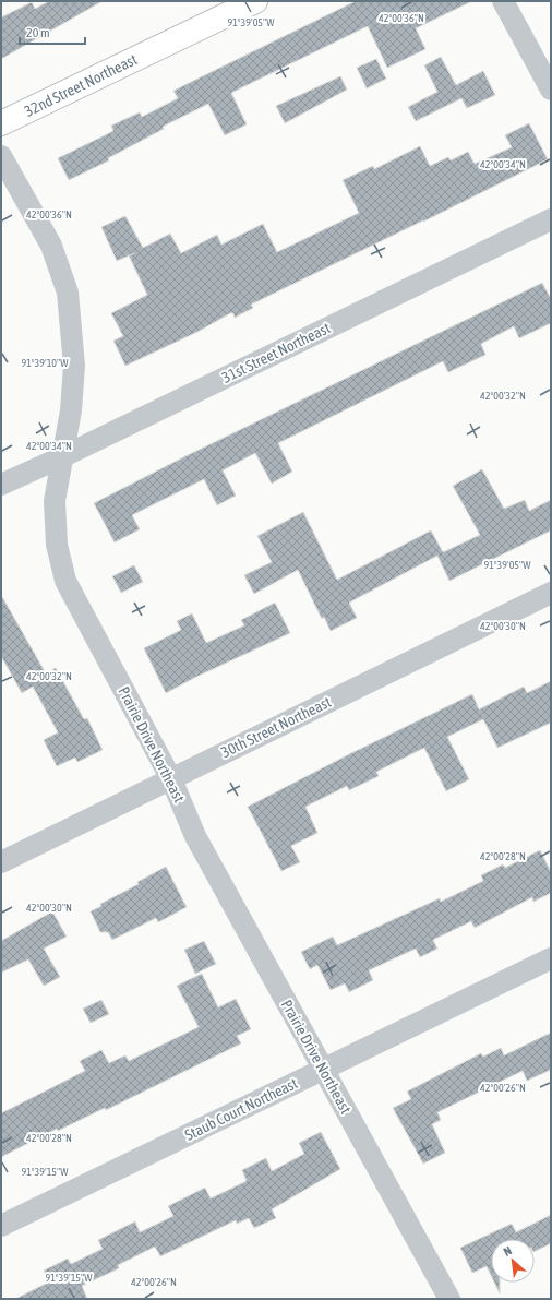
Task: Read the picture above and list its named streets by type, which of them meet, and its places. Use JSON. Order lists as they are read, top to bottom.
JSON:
{
  "streets": {
    "main road": ["32nd Street Northeast"],
    "street": [
      "31st Street Northeast",
      "30th Street Northeast",
      "Prairie Drive Northeast",
      "Staub Court Northeast"
    ]
  },
  "crossings": [
    ["31st Street Northeast", "Prairie Drive Northeast"],
    ["30th Street Northeast", "Prairie Drive Northeast"],
    ["Prairie Drive Northeast", "Staub Court Northeast"]
  ],
  "scale_bar": "20 m",
  "north": "top left",
  "coordinates": [
    "42°00'36\"N",
    "91°39'05\"W",
    "42°00'34\"N",
    "91°39'10\"W",
    "42°00'32\"N",
    "42°00'30\"N",
    "42°00'28\"N",
    "42°00'26\"N",
    "91°39'15\"W"
  ]
}
